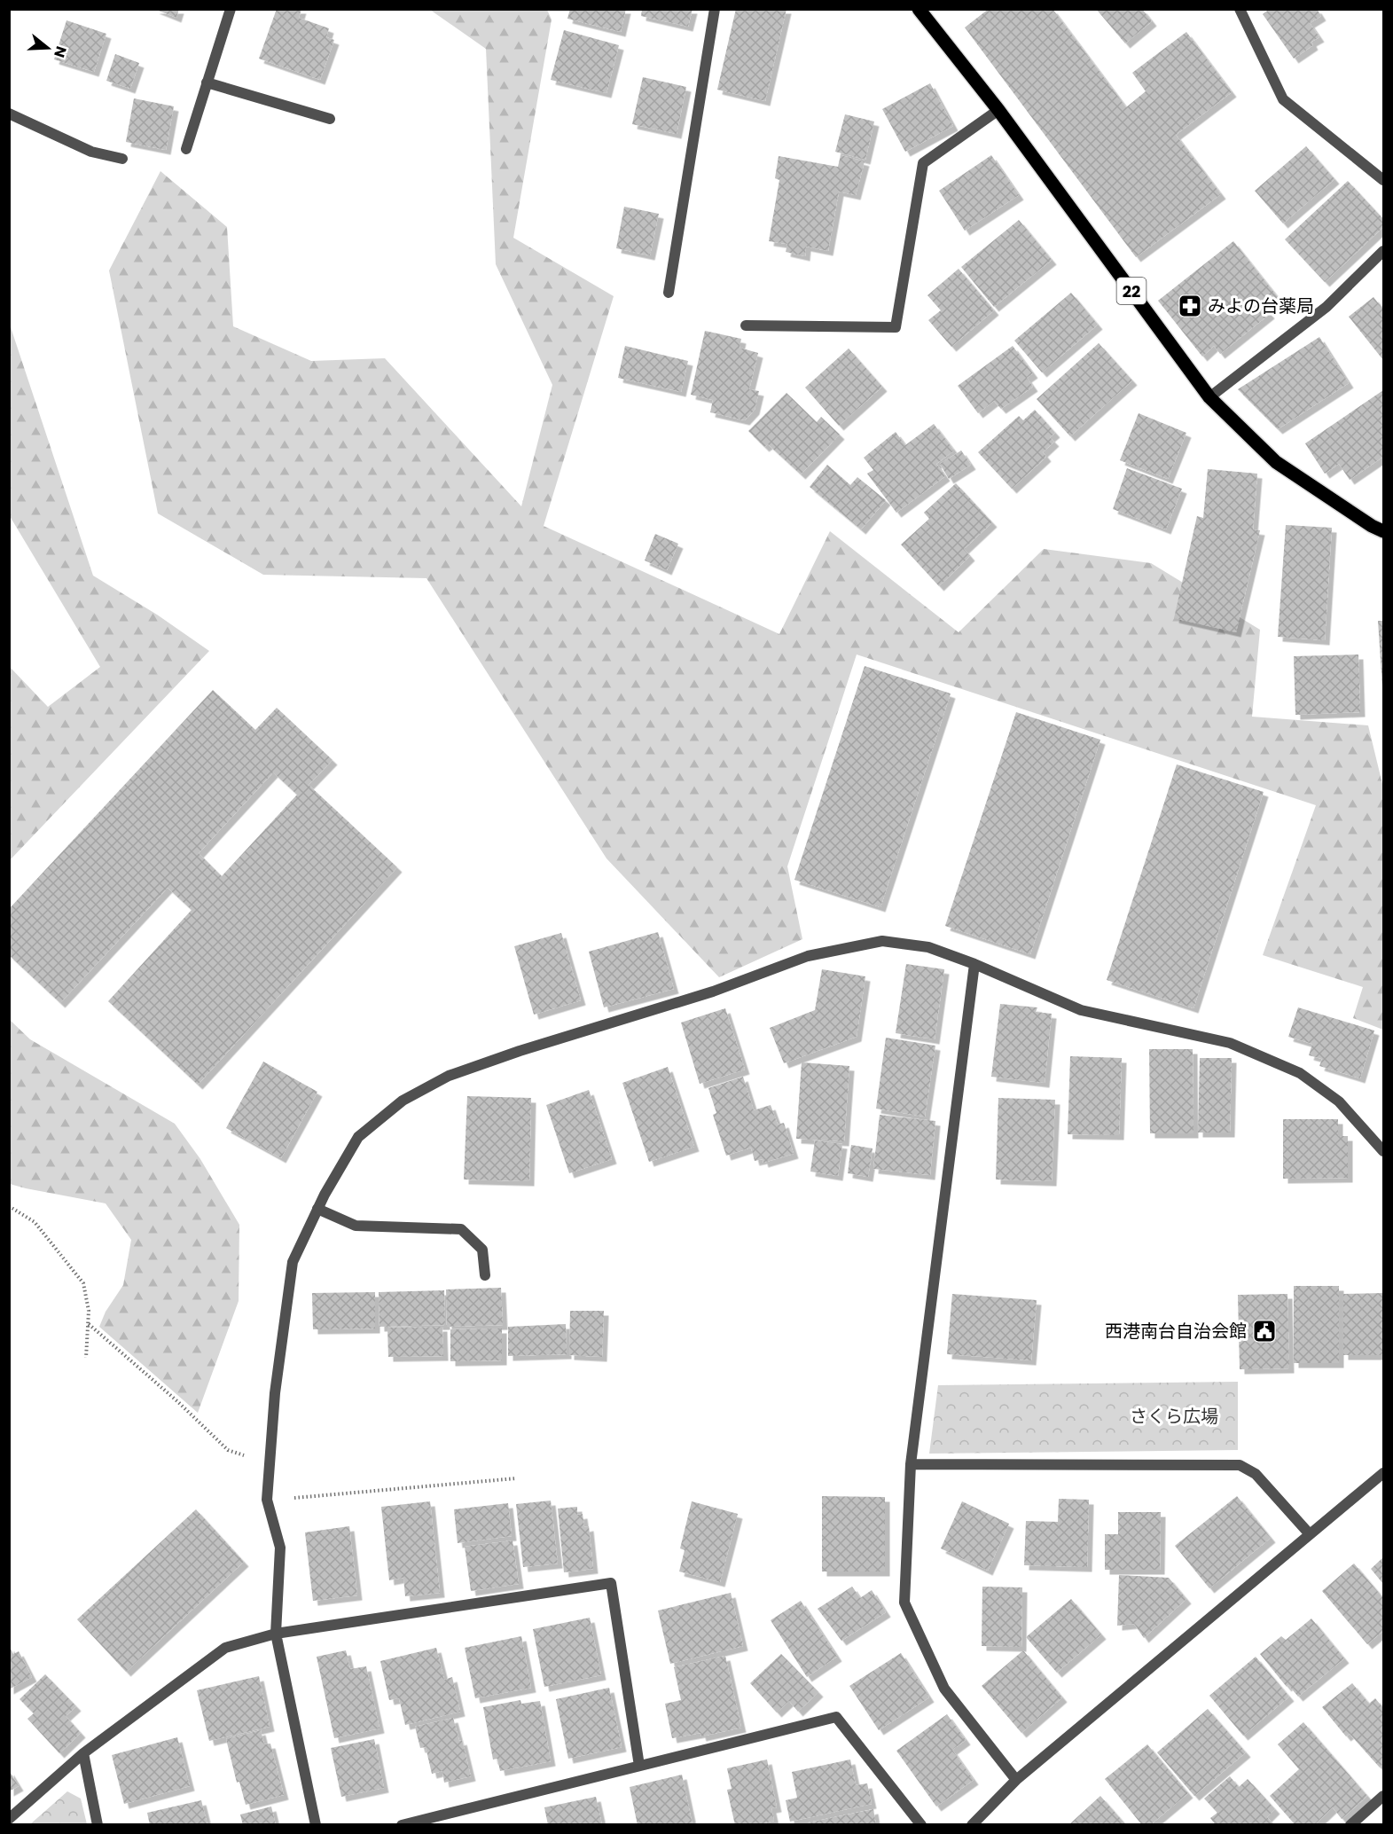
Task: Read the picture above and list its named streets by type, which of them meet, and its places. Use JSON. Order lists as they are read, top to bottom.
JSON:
{
  "streets": {
    "main road": ["22"]
  },
  "parks": ["さくら広場"],
  "places": {
    "pharmacy": ["みよの台薬局"],
    "public building": ["西港南台自治会館"]
  },
  "north": "right"
}
